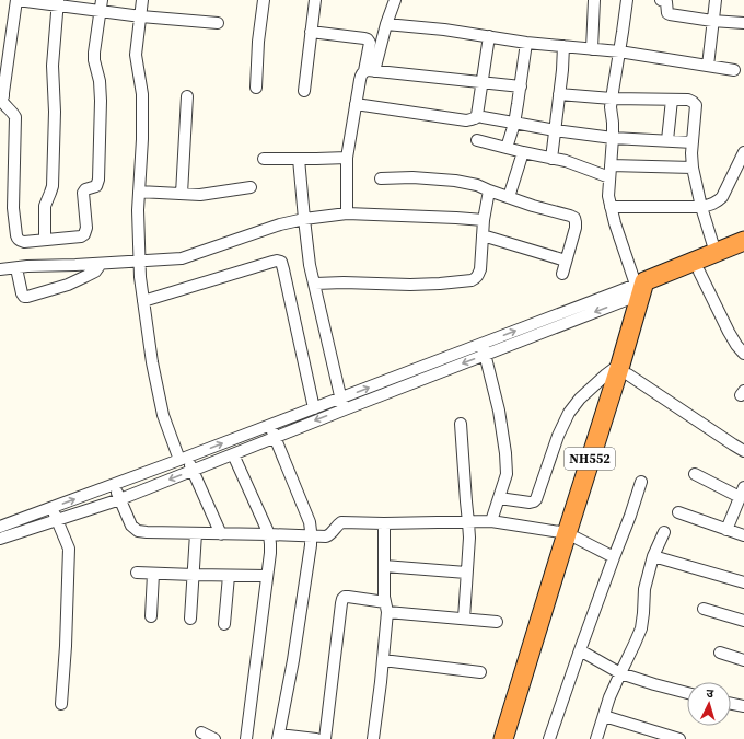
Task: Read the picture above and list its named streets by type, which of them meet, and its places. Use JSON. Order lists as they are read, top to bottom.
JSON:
{
  "streets": {
    "highway": ["NH552"]
  },
  "north": "top"
}
